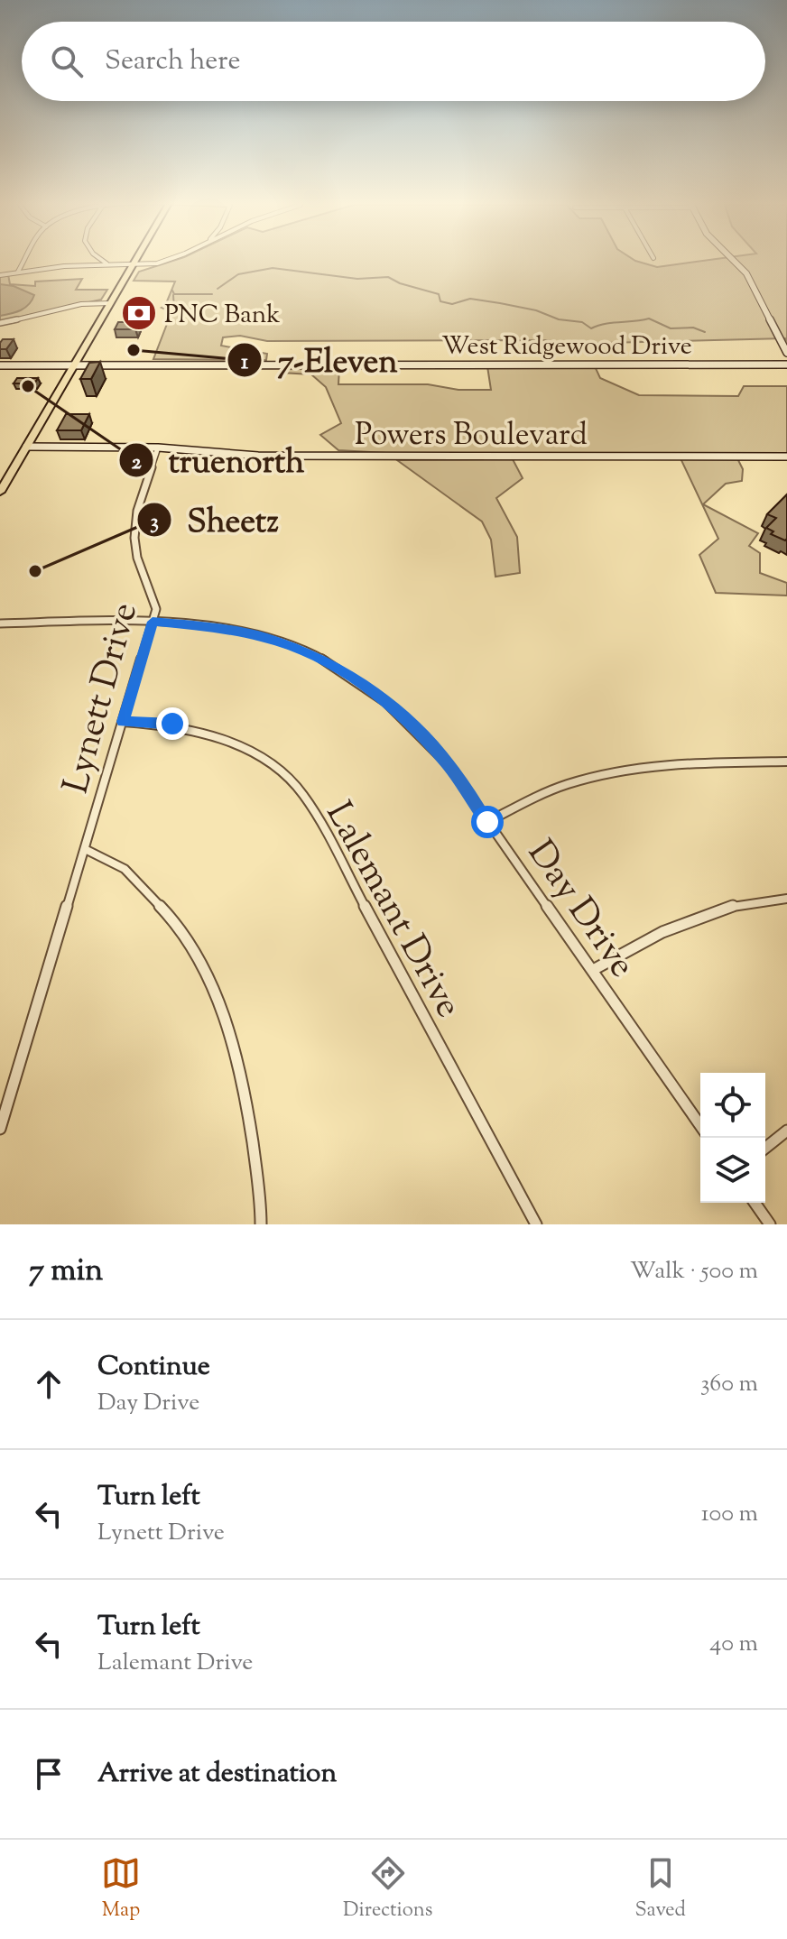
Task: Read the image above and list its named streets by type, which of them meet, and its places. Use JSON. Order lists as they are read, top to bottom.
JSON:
{
  "streets": {
    "street": [
      "West Ridgewood Drive",
      "Powers Boulevard",
      "Lynett Drive",
      "Day Drive",
      "Lalemant Drive"
    ]
  },
  "crossings": [
    ["Powers Boulevard", "Lynett Drive"],
    ["Lynett Drive", "Day Drive"],
    ["Lynett Drive", "Lalemant Drive"]
  ],
  "places": {
    "bank": ["PNC Bank"],
    "other": ["7-Eleven", "truenorth", "Sheetz"]
  },
  "page": {
    "search": "Search here",
    "heading": ["7 min", "Walk · 500 m"],
    "list": [
      ["Continue", "Day Drive", "360 m"],
      ["Turn left", "Lynett Drive", "100 m"],
      ["Turn left", "Lalemant Drive", "40 m"],
      "Arrive at destination"
    ],
    "nav": ["Map", "Directions", "Saved"]
  }
}
